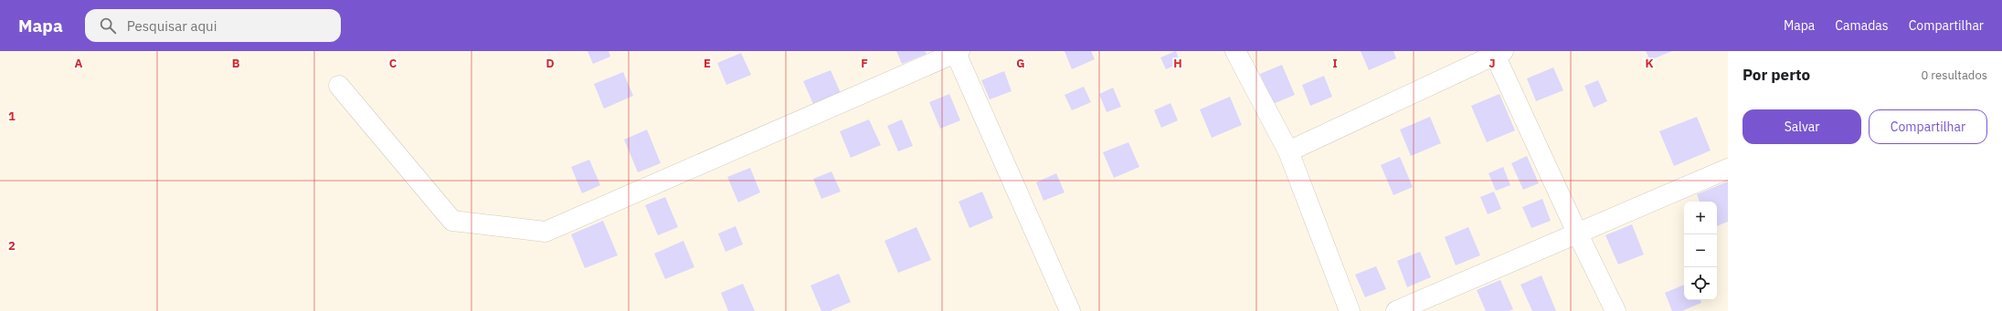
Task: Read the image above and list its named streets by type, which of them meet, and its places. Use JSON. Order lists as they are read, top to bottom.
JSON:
{
  "page": {
    "header": "Mapa",
    "search": "Pesquisar aqui",
    "nav": ["Mapa", "Camadas", "Compartilhar"],
    "heading": ["Por perto", "0 resultados"],
    "buttons": ["Salvar", "Compartilhar"],
    "map_buttons": ["+", "−"]
  },
  "grid": {
    "columns": [
      "A",
      "B",
      "C",
      "D",
      "E",
      "F",
      "G",
      "H",
      "I",
      "J",
      "K"
    ],
    "rows": ["1", "2"]
  }
}
